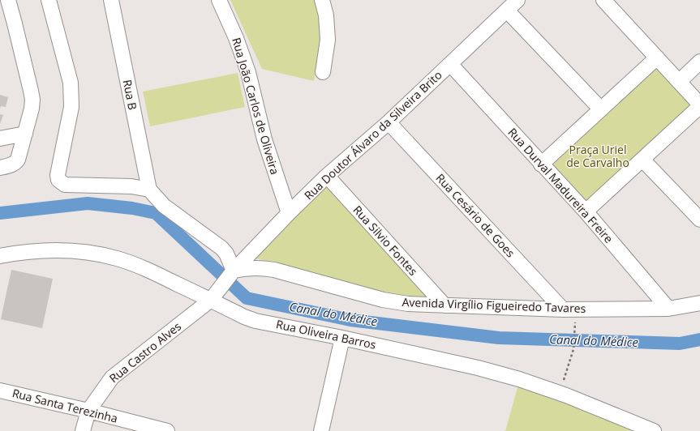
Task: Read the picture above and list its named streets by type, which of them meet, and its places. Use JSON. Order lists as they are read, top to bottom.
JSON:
{
  "streets": {
    "street": [
      "Rua B",
      "Rua João Carlos de Oliveira",
      "Rua Doutor Álvaro da Silveira Brito",
      "Rua Durval Madureira Freire",
      "Rua Cesário de Goes",
      "Rua Silvio Fontes",
      "Avenida Virgílio Figueiredo Tavares",
      "Rua Oliveira Barros",
      "Rua Castro Alves",
      "Rua Santa Terezinha"
    ]
  },
  "crossings": [
    ["Rua João Carlos de Oliveira", "Rua Doutor Álvaro da Silveira Brito"],
    ["Rua Doutor Álvaro da Silveira Brito", "Rua Durval Madureira Freire"],
    ["Rua Doutor Álvaro da Silveira Brito", "Rua Cesário de Goes"],
    ["Rua Doutor Álvaro da Silveira Brito", "Rua Silvio Fontes"],
    ["Rua Doutor Álvaro da Silveira Brito", "Avenida Virgílio Figueiredo Tavares"],
    ["Rua Doutor Álvaro da Silveira Brito", "Rua Castro Alves"],
    ["Rua Durval Madureira Freire", "Avenida Virgílio Figueiredo Tavares"],
    ["Rua Cesário de Goes", "Avenida Virgílio Figueiredo Tavares"],
    ["Rua Silvio Fontes", "Avenida Virgílio Figueiredo Tavares"],
    ["Avenida Virgílio Figueiredo Tavares", "Rua Castro Alves"],
    ["Rua Oliveira Barros", "Rua Castro Alves"],
    ["Rua Castro Alves", "Rua Santa Terezinha"]
  ],
  "water": ["Canal do Médice"],
  "parks": ["Praça Uriel de Carvalho"]
}
